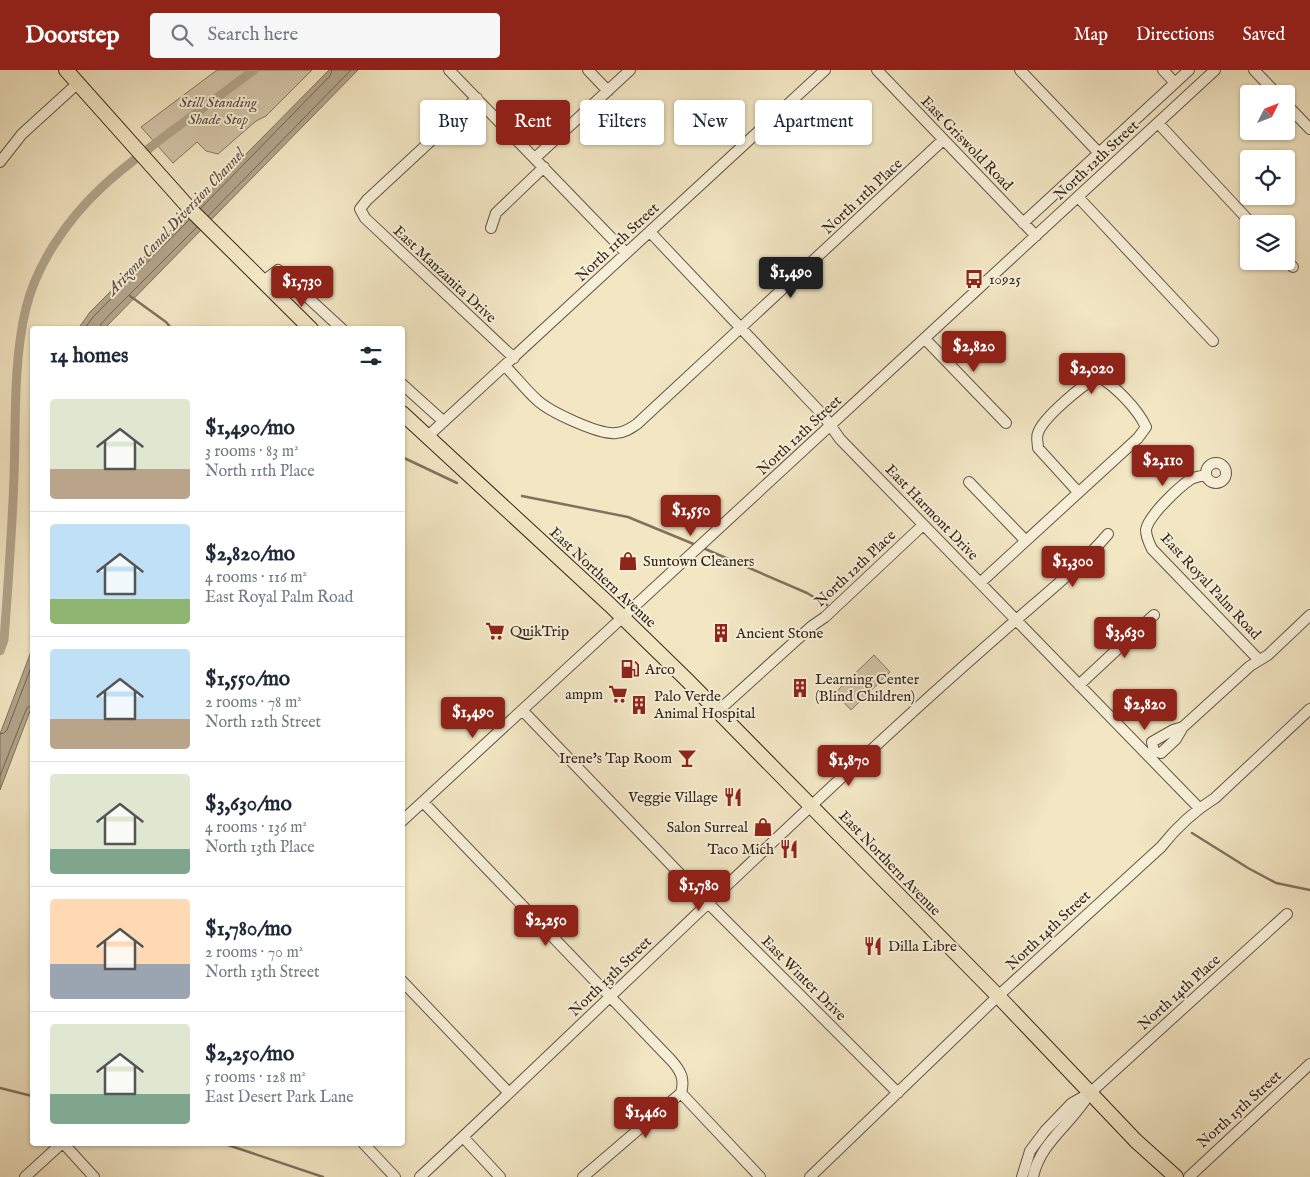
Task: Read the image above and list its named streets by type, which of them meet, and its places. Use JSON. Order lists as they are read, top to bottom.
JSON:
{
  "streets": {
    "main road": ["East Northern Avenue"],
    "street": [
      "East Griswold Road",
      "North 12th Street",
      "North 11th Place",
      "North 11th Street",
      "East Manzanita Drive",
      "East Harmont Drive",
      "North 12th Place",
      "East Royal Palm Road",
      "North 14th Street",
      "North 13th Street",
      "East Winter Drive",
      "North 14th Place",
      "North 15th Street"
    ]
  },
  "crossings": [
    ["East Griswold Road", "North 12th Street"],
    ["East Griswold Road", "North 11th Place"],
    ["North 12th Street", "East Harmont Drive"],
    ["North 12th Street", "East Northern Avenue"],
    ["North 12th Street", "East Winter Drive"],
    ["North 11th Place", "North 11th Street"],
    ["North 11th Place", "East Harmont Drive"],
    ["North 11th Street", "East Manzanita Drive"],
    ["North 11th Street", "East Harmont Drive"],
    ["North 11th Street", "East Northern Avenue"],
    ["East Harmont Drive", "North 12th Place"],
    ["East Harmont Drive", "North 14th Street"],
    ["East Harmont Drive", "North 13th Street"],
    ["North 12th Place", "East Northern Avenue"],
    ["East Northern Avenue", "North 14th Street"],
    ["East Northern Avenue", "North 13th Street"],
    ["East Northern Avenue", "North 14th Place"],
    ["North 14th Street", "East Winter Drive"],
    ["North 13th Street", "East Winter Drive"]
  ],
  "water": ["Arizona Canal Diversion Channel"],
  "parks": ["Still Standing Shade Stop"],
  "places": {
    "bus stop": ["10925"],
    "shop": ["Suntown Cleaners", "Salon Surreal"],
    "supermarket": ["QuikTrip", "ampm"],
    "building": ["Ancient Stone", "Learning Center (Blind Children)", "Palo Verde Animal Hospital"],
    "fuel station": ["Arco"],
    "bar": ["Irene's Tap Room"],
    "restaurant": ["Veggie Village", "Taco Mich", "Dilla Libre"]
  },
  "north": "top right",
  "page": {
    "header": "Doorstep",
    "search": "Search here",
    "nav": ["Map", "Directions", "Saved"],
    "chip": [
      "Buy",
      "Rent",
      "Filters",
      "New",
      "Apartment"
    ],
    "price": [
      "$1,490",
      "$1,730",
      "$2,820",
      "$2,020",
      "$2,110",
      "$1,550",
      "$1,300",
      "$3,630",
      "$2,820",
      "$1,490",
      "$1,870",
      "$1,780",
      "$2,250",
      "$1,460"
    ],
    "heading": "14 homes",
    "list": [
      {
        "name": "$1,490/mo",
        "note": "3 rooms · 83 m² · North 11th Place"
      },
      {
        "name": "$2,820/mo",
        "note": "4 rooms · 116 m² · East Royal Palm Road"
      },
      {
        "name": "$1,550/mo",
        "note": "2 rooms · 78 m² · North 12th Street"
      },
      {
        "name": "$3,630/mo",
        "note": "4 rooms · 136 m² · North 13th Place"
      },
      {
        "name": "$1,780/mo",
        "note": "2 rooms · 70 m² · North 13th Street"
      },
      {
        "name": "$2,250/mo",
        "note": "5 rooms · 128 m² · East Desert Park Lane"
      }
    ]
  }
}
